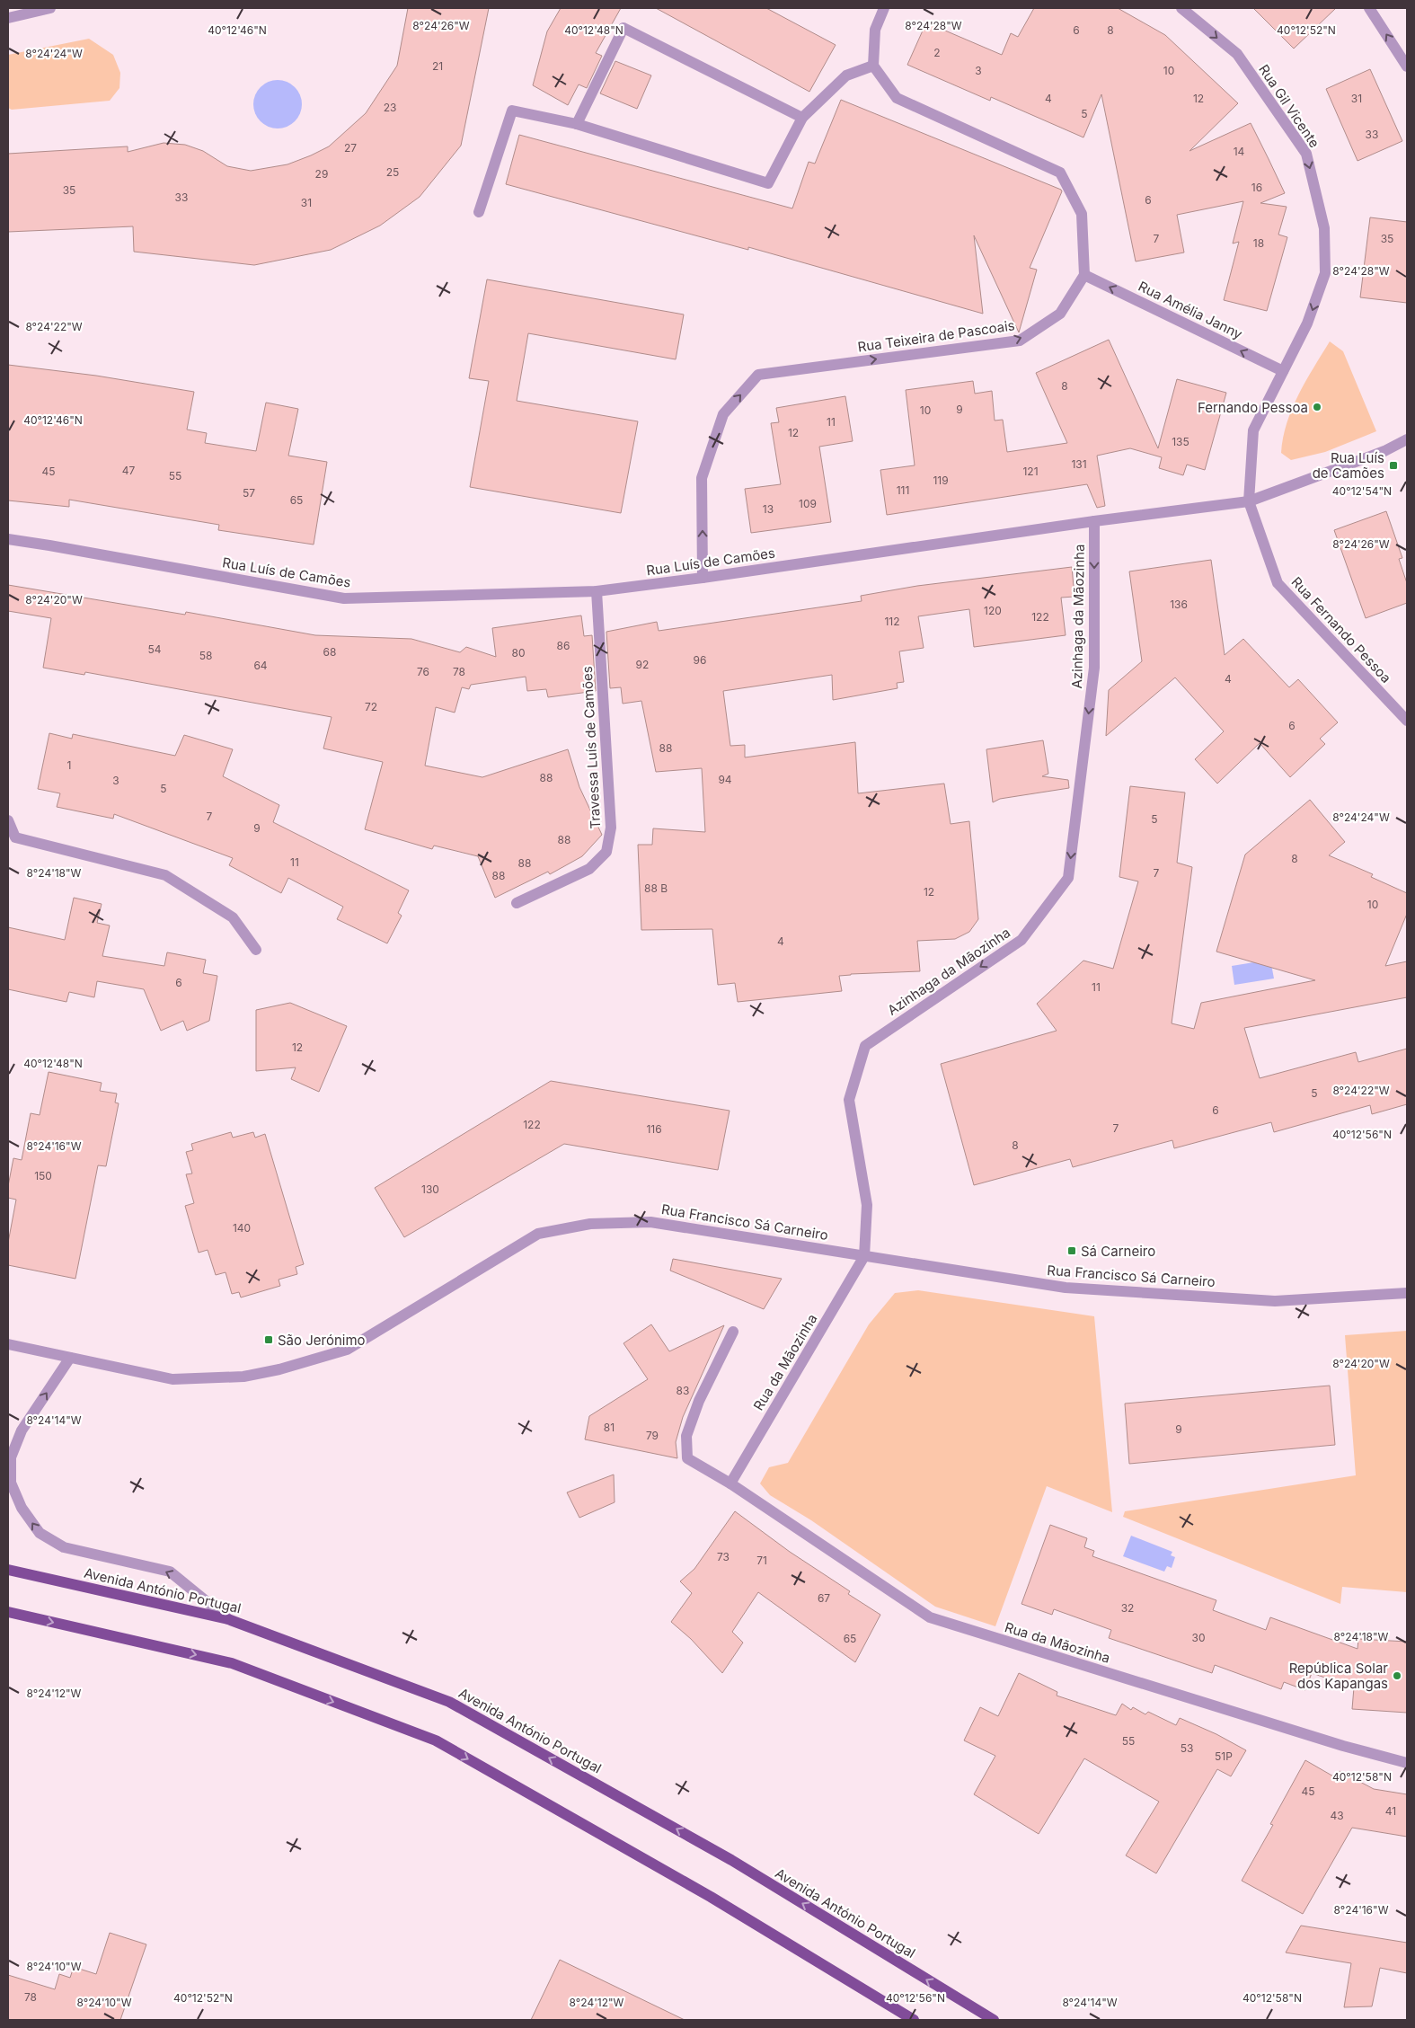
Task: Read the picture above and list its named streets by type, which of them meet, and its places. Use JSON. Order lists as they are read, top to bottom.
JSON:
{
  "streets": {
    "main road": ["Avenida António Portugal"],
    "street": [
      "Rua Gil Vicente",
      "Rua Amélia Janny",
      "Rua Teixeira de Pascoais",
      "Rua Luís de Camões",
      "Azinhaga da Mãozinha",
      "Rua Fernando Pessoa",
      "Travessa Luís de Camões",
      "Rua Francisco Sá Carneiro",
      "Rua da Mãozinha"
    ]
  },
  "crossings": [
    ["Rua Gil Vicente", "Rua Amélia Janny"],
    ["Rua Gil Vicente", "Rua Luís de Camões"],
    ["Rua Gil Vicente", "Rua Fernando Pessoa"],
    ["Rua Amélia Janny", "Rua Teixeira de Pascoais"],
    ["Rua Teixeira de Pascoais", "Rua Luís de Camões"],
    ["Rua Luís de Camões", "Azinhaga da Mãozinha"],
    ["Rua Luís de Camões", "Rua Fernando Pessoa"],
    ["Rua Luís de Camões", "Travessa Luís de Camões"],
    ["Azinhaga da Mãozinha", "Rua Francisco Sá Carneiro"],
    ["Azinhaga da Mãozinha", "Rua da Mãozinha"],
    ["Rua Francisco Sá Carneiro", "Rua da Mãozinha"]
  ],
  "one_way": [
    "Rua Gil Vicente",
    "Rua Amélia Janny",
    "Rua Teixeira de Pascoais",
    "Azinhaga da Mãozinha"
  ],
  "places": {
    "other": ["Fernando Pessoa", "República Solar dos Kapangas"],
    "transit": ["Rua Luís de Camões", "Sá Carneiro", "São Jerónimo"]
  },
  "house_numbers": [
    "6",
    "8",
    "2",
    "21",
    "3",
    "10",
    "4",
    "12",
    "31",
    "23",
    "5",
    "33",
    "27",
    "14",
    "25",
    "29",
    "16",
    "35",
    "33",
    "6",
    "31",
    "7",
    "35",
    "18",
    "8",
    "9",
    "10",
    "11",
    "12",
    "135",
    "131",
    "47",
    "45",
    "121",
    "55",
    "119",
    "111",
    "57",
    "65",
    "109",
    "13",
    "136",
    "120",
    "122",
    "112",
    "86",
    "54",
    "68",
    "80",
    "58",
    "96",
    "92",
    "64",
    "76",
    "78",
    "4",
    "72",
    "6",
    "88",
    "1",
    "88",
    "94",
    "3",
    "5",
    "7",
    "5",
    "9",
    "88",
    "8",
    "11",
    "88",
    "7",
    "88",
    "88 B",
    "12",
    "10",
    "4",
    "6",
    "11",
    "12",
    "5",
    "6",
    "122",
    "7",
    "116",
    "8",
    "150",
    "130",
    "140",
    "83",
    "81",
    "9",
    "79",
    "73",
    "71",
    "67",
    "32",
    "30",
    "65",
    "55",
    "53",
    "51P",
    "45",
    "41",
    "43",
    "78"
  ],
  "coordinates": [
    "8°24'26\"W",
    "8°24'28\"W",
    "40°12'46\"N",
    "40°12'48\"N",
    "40°12'52\"N",
    "8°24'24\"W",
    "8°24'22\"W",
    "40°12'54\"N",
    "8°24'20\"W",
    "8°24'18\"W",
    "40°12'56\"N",
    "8°24'16\"W",
    "8°24'14\"W",
    "8°24'12\"W",
    "40°12'58\"N",
    "8°24'10\"W"
  ]
}
